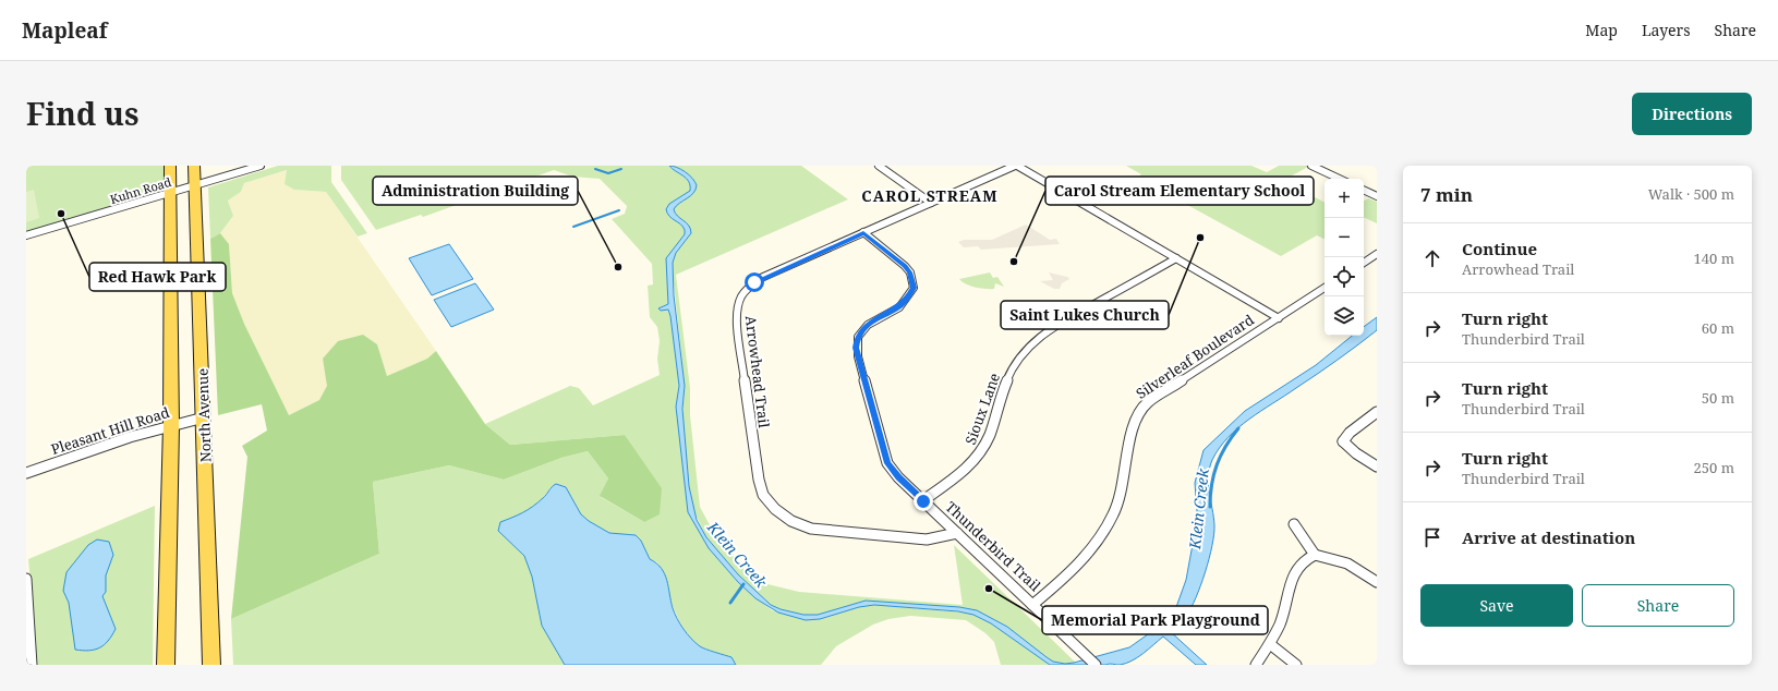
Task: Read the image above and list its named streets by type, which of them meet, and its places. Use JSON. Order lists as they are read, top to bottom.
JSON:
{
  "streets": {
    "main road": ["North Avenue"],
    "street": [
      "Kuhn Road",
      "Silverleaf Boulevard",
      "Arrowhead Trail",
      "Sioux Lane",
      "Pleasant Hill Road",
      "Thunderbird Trail"
    ]
  },
  "crossings": [
    ["Kuhn Road", "North Avenue"],
    ["Silverleaf Boulevard", "Thunderbird Trail"],
    ["Arrowhead Trail", "Thunderbird Trail"],
    ["Sioux Lane", "Thunderbird Trail"],
    ["North Avenue", "Pleasant Hill Road"]
  ],
  "districts": ["CAROL STREAM"],
  "water": ["Klein Creek"],
  "places": [
    "Red Hawk Park",
    "Saint Lukes Church",
    "Carol Stream Elementary School",
    "Administration Building",
    "Memorial Park Playground"
  ],
  "page": {
    "header": "Mapleaf",
    "nav": ["Map", "Layers", "Share"],
    "title": "Find us",
    "buttons": [
      "Directions",
      ["Save", "Share"]
    ],
    "heading": ["7 min", "Walk · 500 m"],
    "map_buttons": ["+", "−"],
    "list": [
      ["Continue", "Arrowhead Trail", "140 m"],
      ["Turn right", "Thunderbird Trail", "60 m"],
      ["Turn right", "Thunderbird Trail", "50 m"],
      ["Turn right", "Thunderbird Trail", "250 m"],
      "Arrive at destination"
    ]
  }
}
